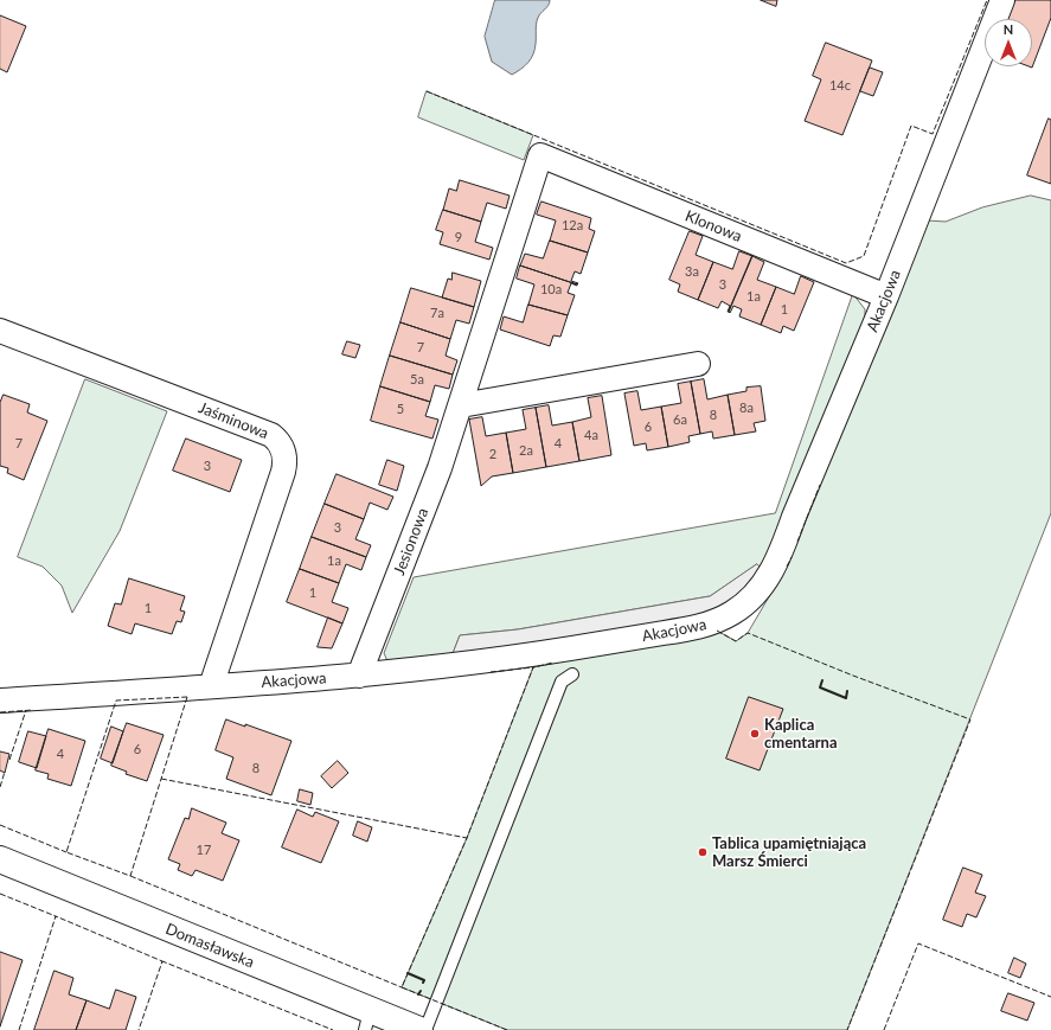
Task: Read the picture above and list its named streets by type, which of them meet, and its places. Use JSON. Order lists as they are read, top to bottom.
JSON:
{
  "streets": {
    "street": [
      "Klonowa",
      "Akacjowa",
      "Jaśminowa",
      "Jesionowa",
      "Domasławska"
    ]
  },
  "crossings": [
    ["Klonowa", "Akacjowa"],
    ["Klonowa", "Jesionowa"],
    ["Akacjowa", "Jaśminowa"],
    ["Akacjowa", "Jesionowa"]
  ],
  "places": ["Kaplica cmentarna", "Tablica upamiętniająca Marsz Śmierci"],
  "house_numbers": [
    "14c",
    "12a",
    "9",
    "3a",
    "3",
    "10a",
    "1a",
    "1",
    "7a",
    "7",
    "5a",
    "8a",
    "5",
    "8",
    "6a",
    "6",
    "4a",
    "7",
    "4",
    "2a",
    "2",
    "3",
    "3",
    "1a",
    "1",
    "1",
    "6",
    "4",
    "8",
    "17"
  ],
  "north": "top"
}
